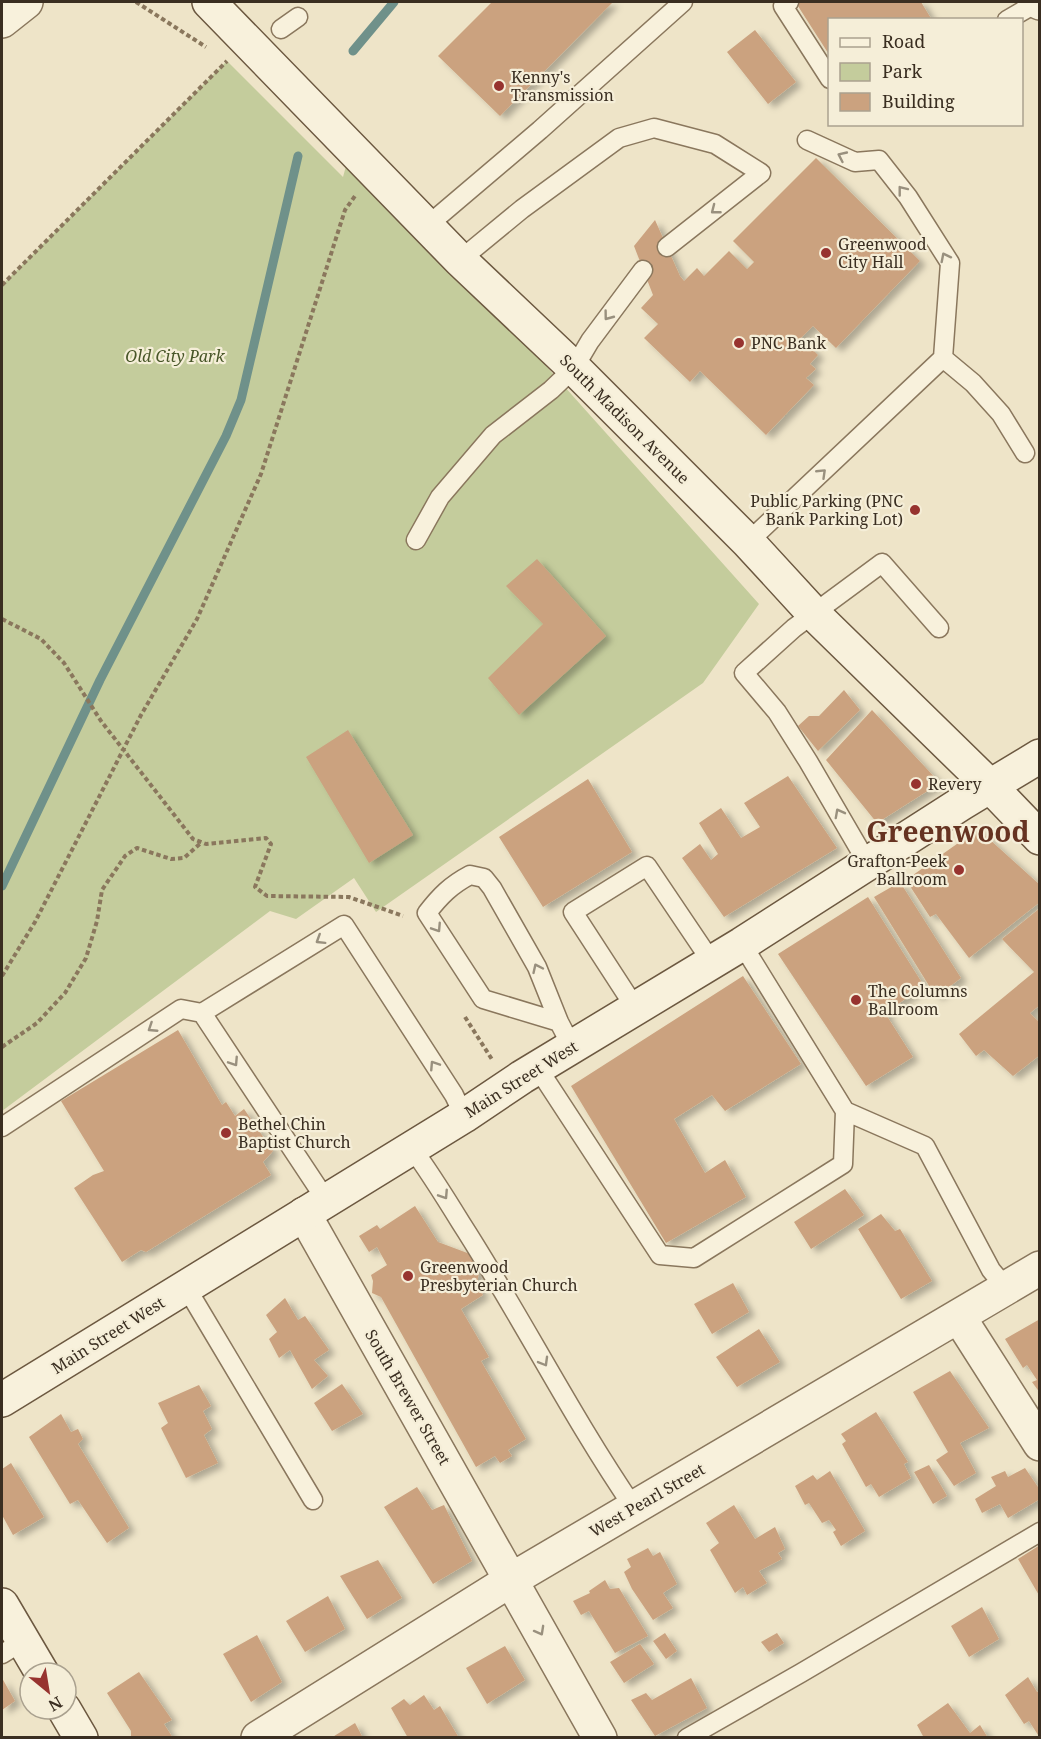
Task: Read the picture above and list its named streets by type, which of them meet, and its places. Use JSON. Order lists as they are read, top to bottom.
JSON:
{
  "streets": {
    "main road": [
      "South Madison Avenue",
      "Main Street West",
      "South Brewer Street",
      "West Pearl Street"
    ]
  },
  "crossings": [
    ["South Madison Avenue", "Main Street West"],
    ["Main Street West", "South Brewer Street"],
    ["South Brewer Street", "West Pearl Street"]
  ],
  "districts": ["Greenwood"],
  "parks": ["Old City Park"],
  "places": [
    "Kenny's Transmission",
    "Greenwood City Hall",
    "PNC Bank",
    "Public Parking (PNC Bank Parking Lot)",
    "Revery",
    "Grafton-Peek Ballroom",
    "The Columns Ballroom",
    "Bethel Chin Baptist Church",
    "Greenwood Presbyterian Church"
  ],
  "legend": ["Road", "Park", "Building"],
  "north": "bottom right"
}
